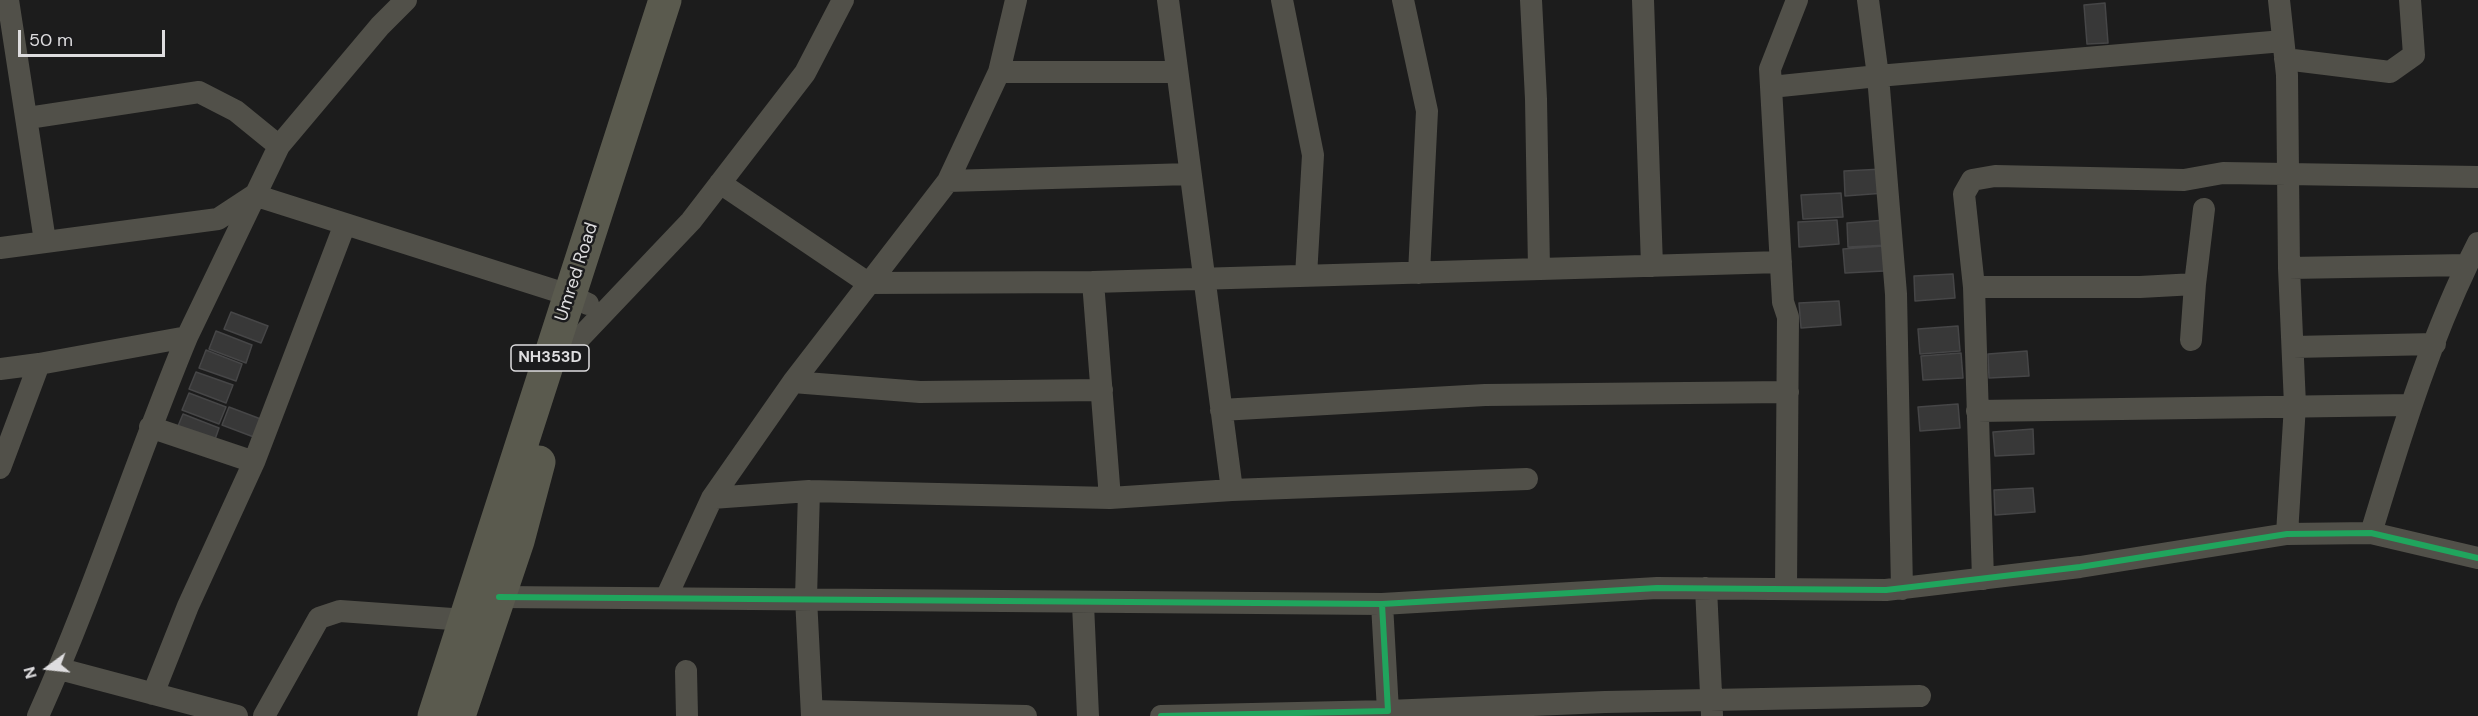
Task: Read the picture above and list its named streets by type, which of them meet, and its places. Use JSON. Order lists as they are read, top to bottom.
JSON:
{
  "streets": {
    "highway": ["Umred Road", "NH353D"]
  },
  "crossings": [
    ["Umred Road", "NH353D"]
  ],
  "scale_bar": "50 m",
  "north": "left"
}
